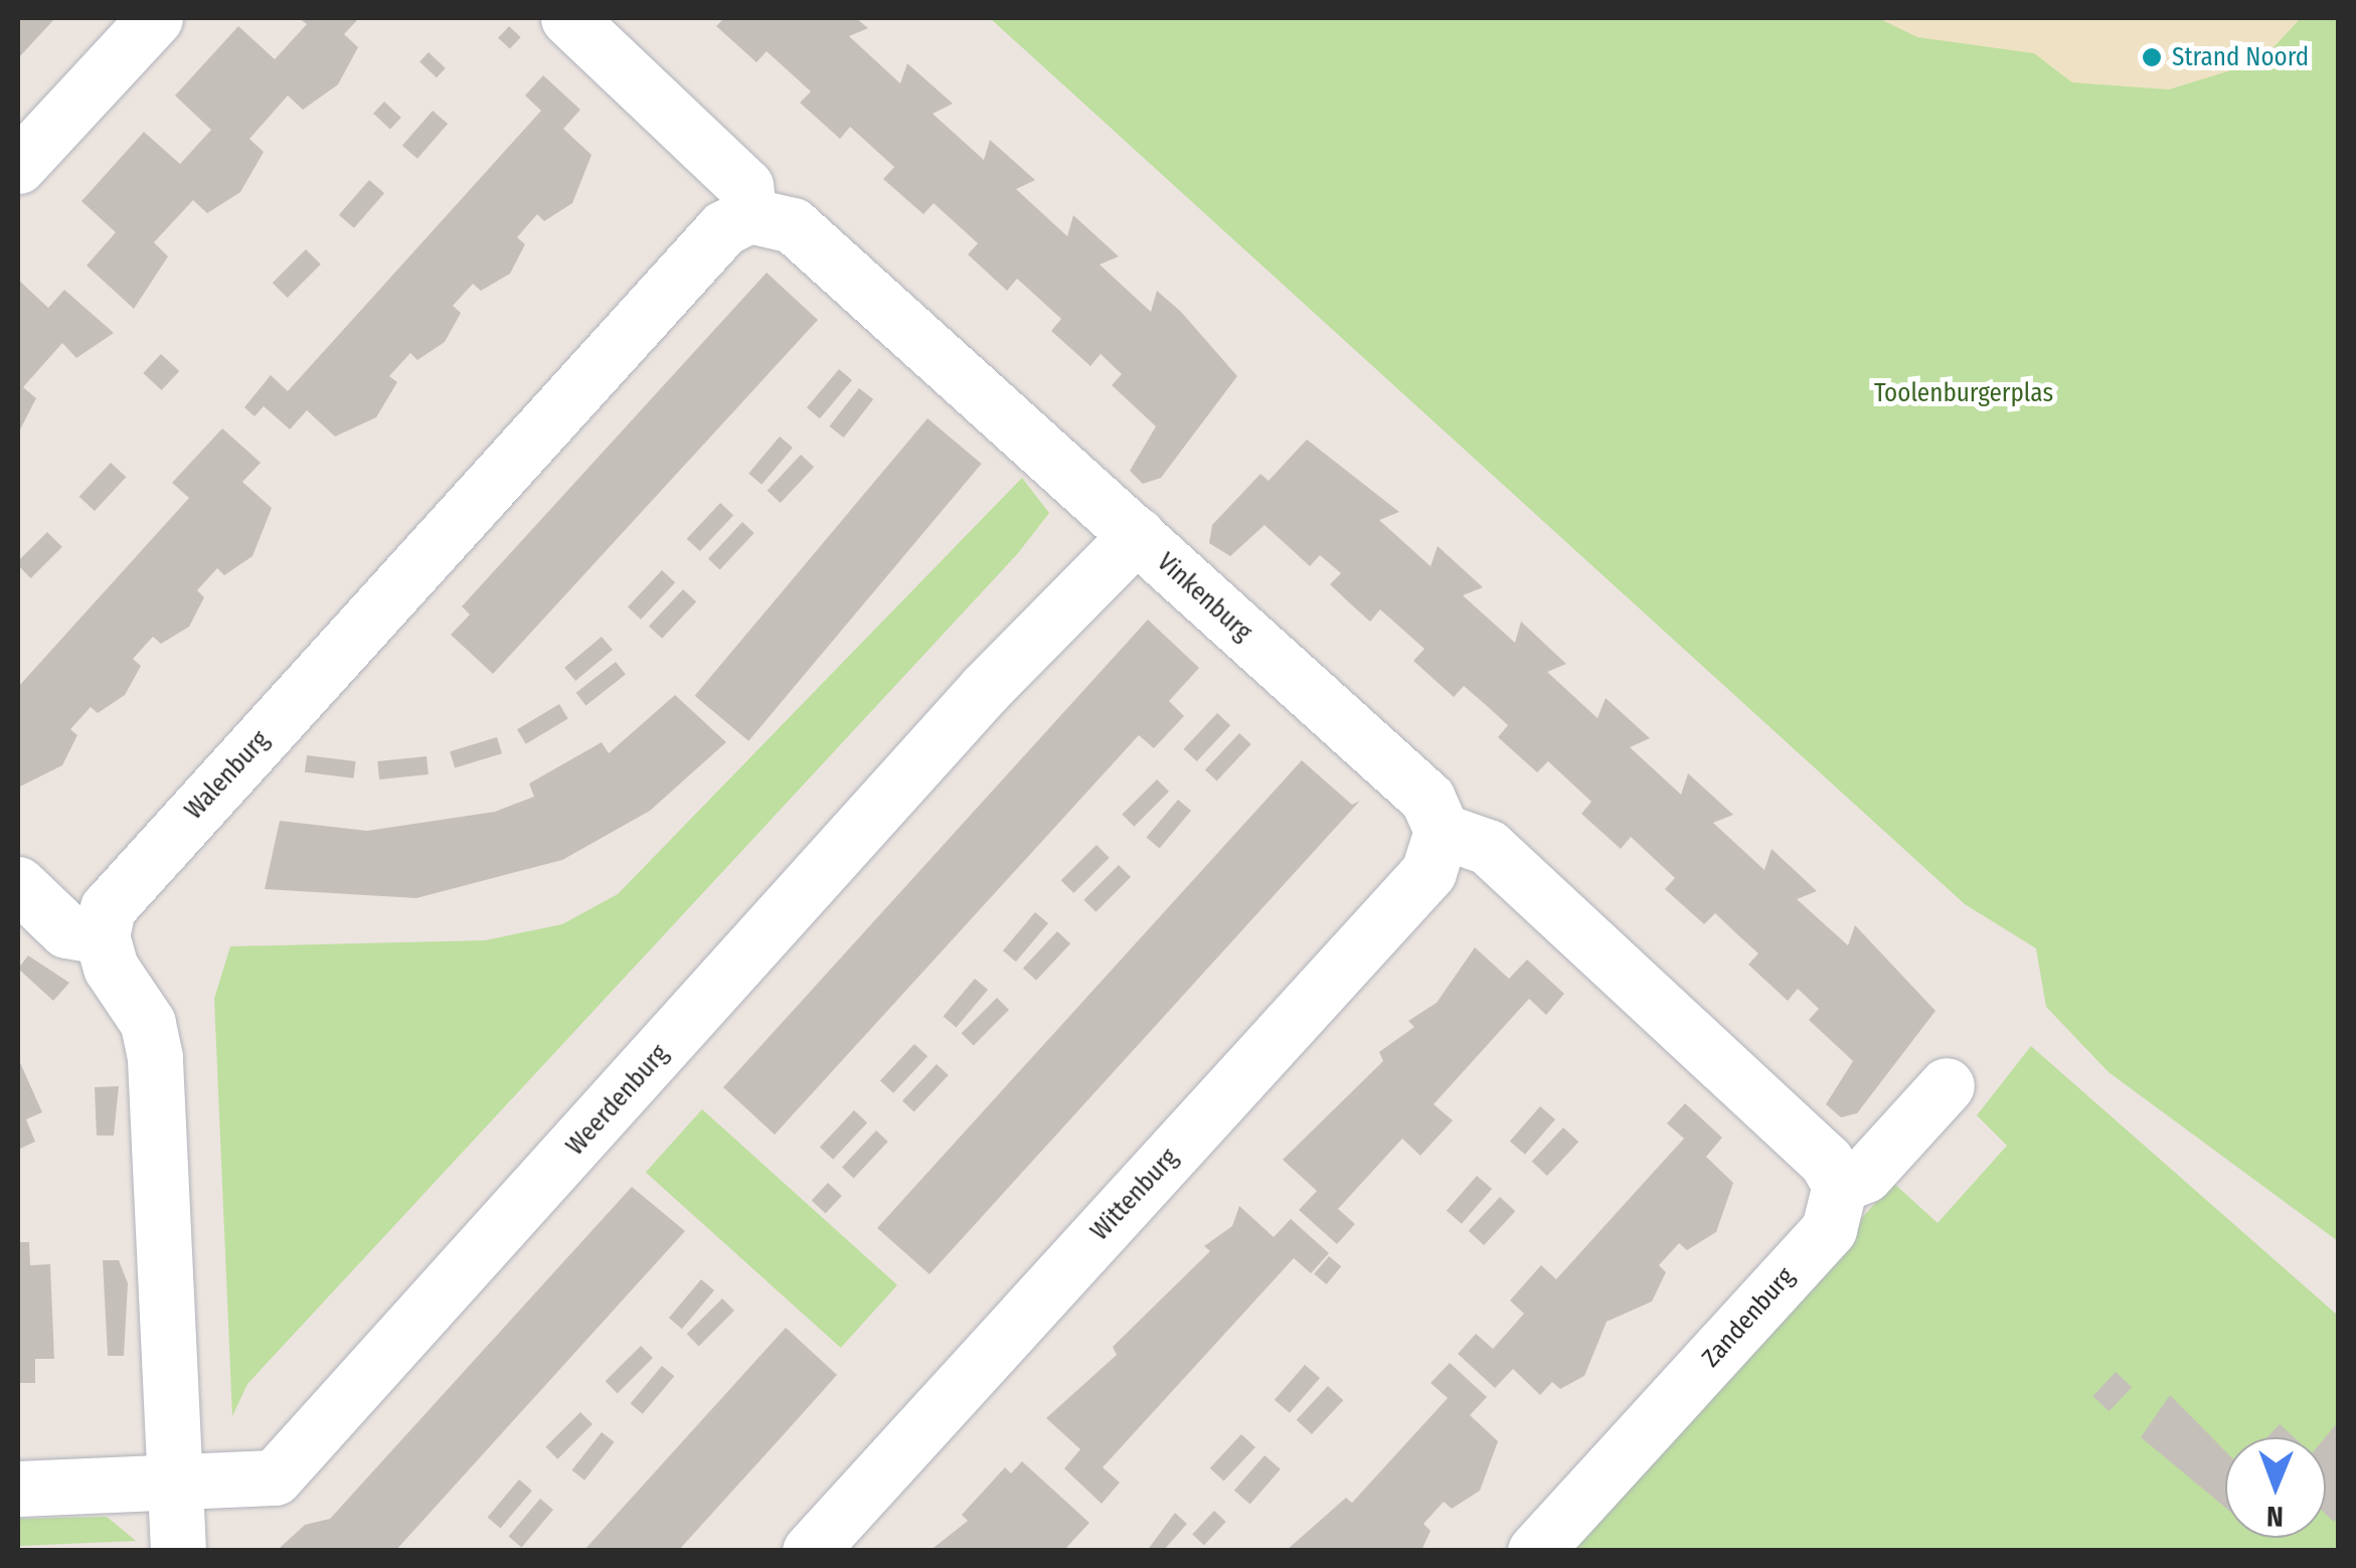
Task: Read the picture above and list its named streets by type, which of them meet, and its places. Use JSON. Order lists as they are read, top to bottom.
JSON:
{
  "streets": {
    "street": [
      "Vinkenburg",
      "Walenburg",
      "Weerdenburg",
      "Wittenburg",
      "Zandenburg"
    ]
  },
  "crossings": [
    ["Vinkenburg", "Walenburg"],
    ["Vinkenburg", "Weerdenburg"],
    ["Vinkenburg", "Wittenburg"]
  ],
  "parks": ["Toolenburgerplas"],
  "places": ["Strand Noord"],
  "north": "bottom"
}
